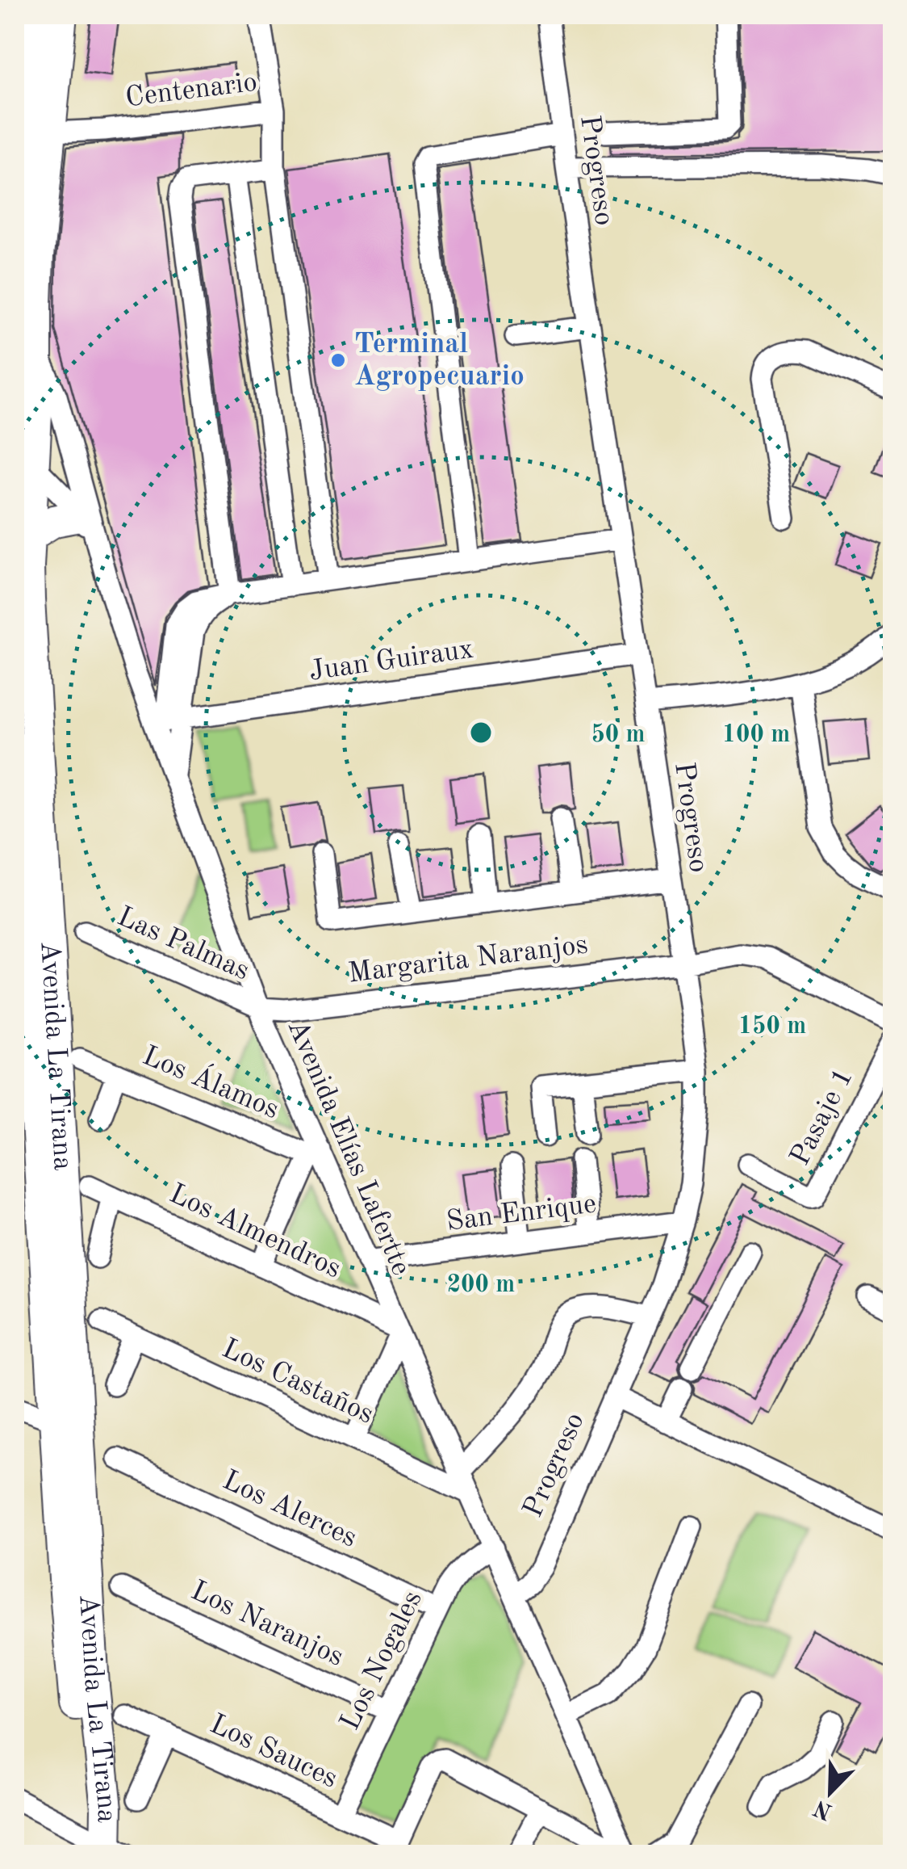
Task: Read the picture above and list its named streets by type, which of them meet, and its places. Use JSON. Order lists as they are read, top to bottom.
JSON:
{
  "streets": {
    "highway": ["Avenida La Tirana"],
    "street": [
      "Centenario",
      "Progreso",
      "Juan Guiraux",
      "Las Palmas",
      "Margarita Naranjos",
      "Los Álamos",
      "Pasaje 1",
      "Avenida Elías Lafertte",
      "San Enrique",
      "Los Almendros",
      "Los Castaños",
      "Los Alerces",
      "Los Naranjos",
      "Los Nogales",
      "Los Sauces"
    ]
  },
  "crossings": [
    ["Progreso", "Juan Guiraux"],
    ["Progreso", "Margarita Naranjos"],
    ["Progreso", "Avenida Elías Lafertte"],
    ["Progreso", "San Enrique"],
    ["Juan Guiraux", "Avenida Elías Lafertte"],
    ["Las Palmas", "Margarita Naranjos"],
    ["Las Palmas", "Avenida Elías Lafertte"],
    ["Margarita Naranjos", "Avenida Elías Lafertte"],
    ["Avenida La Tirana", "Avenida Elías Lafertte"],
    ["Los Álamos", "Avenida Elías Lafertte"],
    ["Avenida Elías Lafertte", "San Enrique"],
    ["Avenida Elías Lafertte", "Los Almendros"],
    ["Avenida Elías Lafertte", "Los Castaños"],
    ["Avenida Elías Lafertte", "Los Nogales"],
    ["Los Alerces", "Los Nogales"],
    ["Los Naranjos", "Los Nogales"],
    ["Los Nogales", "Los Sauces"]
  ],
  "places": ["Terminal Agropecuario"],
  "north": "bottom left",
  "rings": [
    "50 m",
    "100 m",
    "150 m",
    "200 m"
  ]
}
